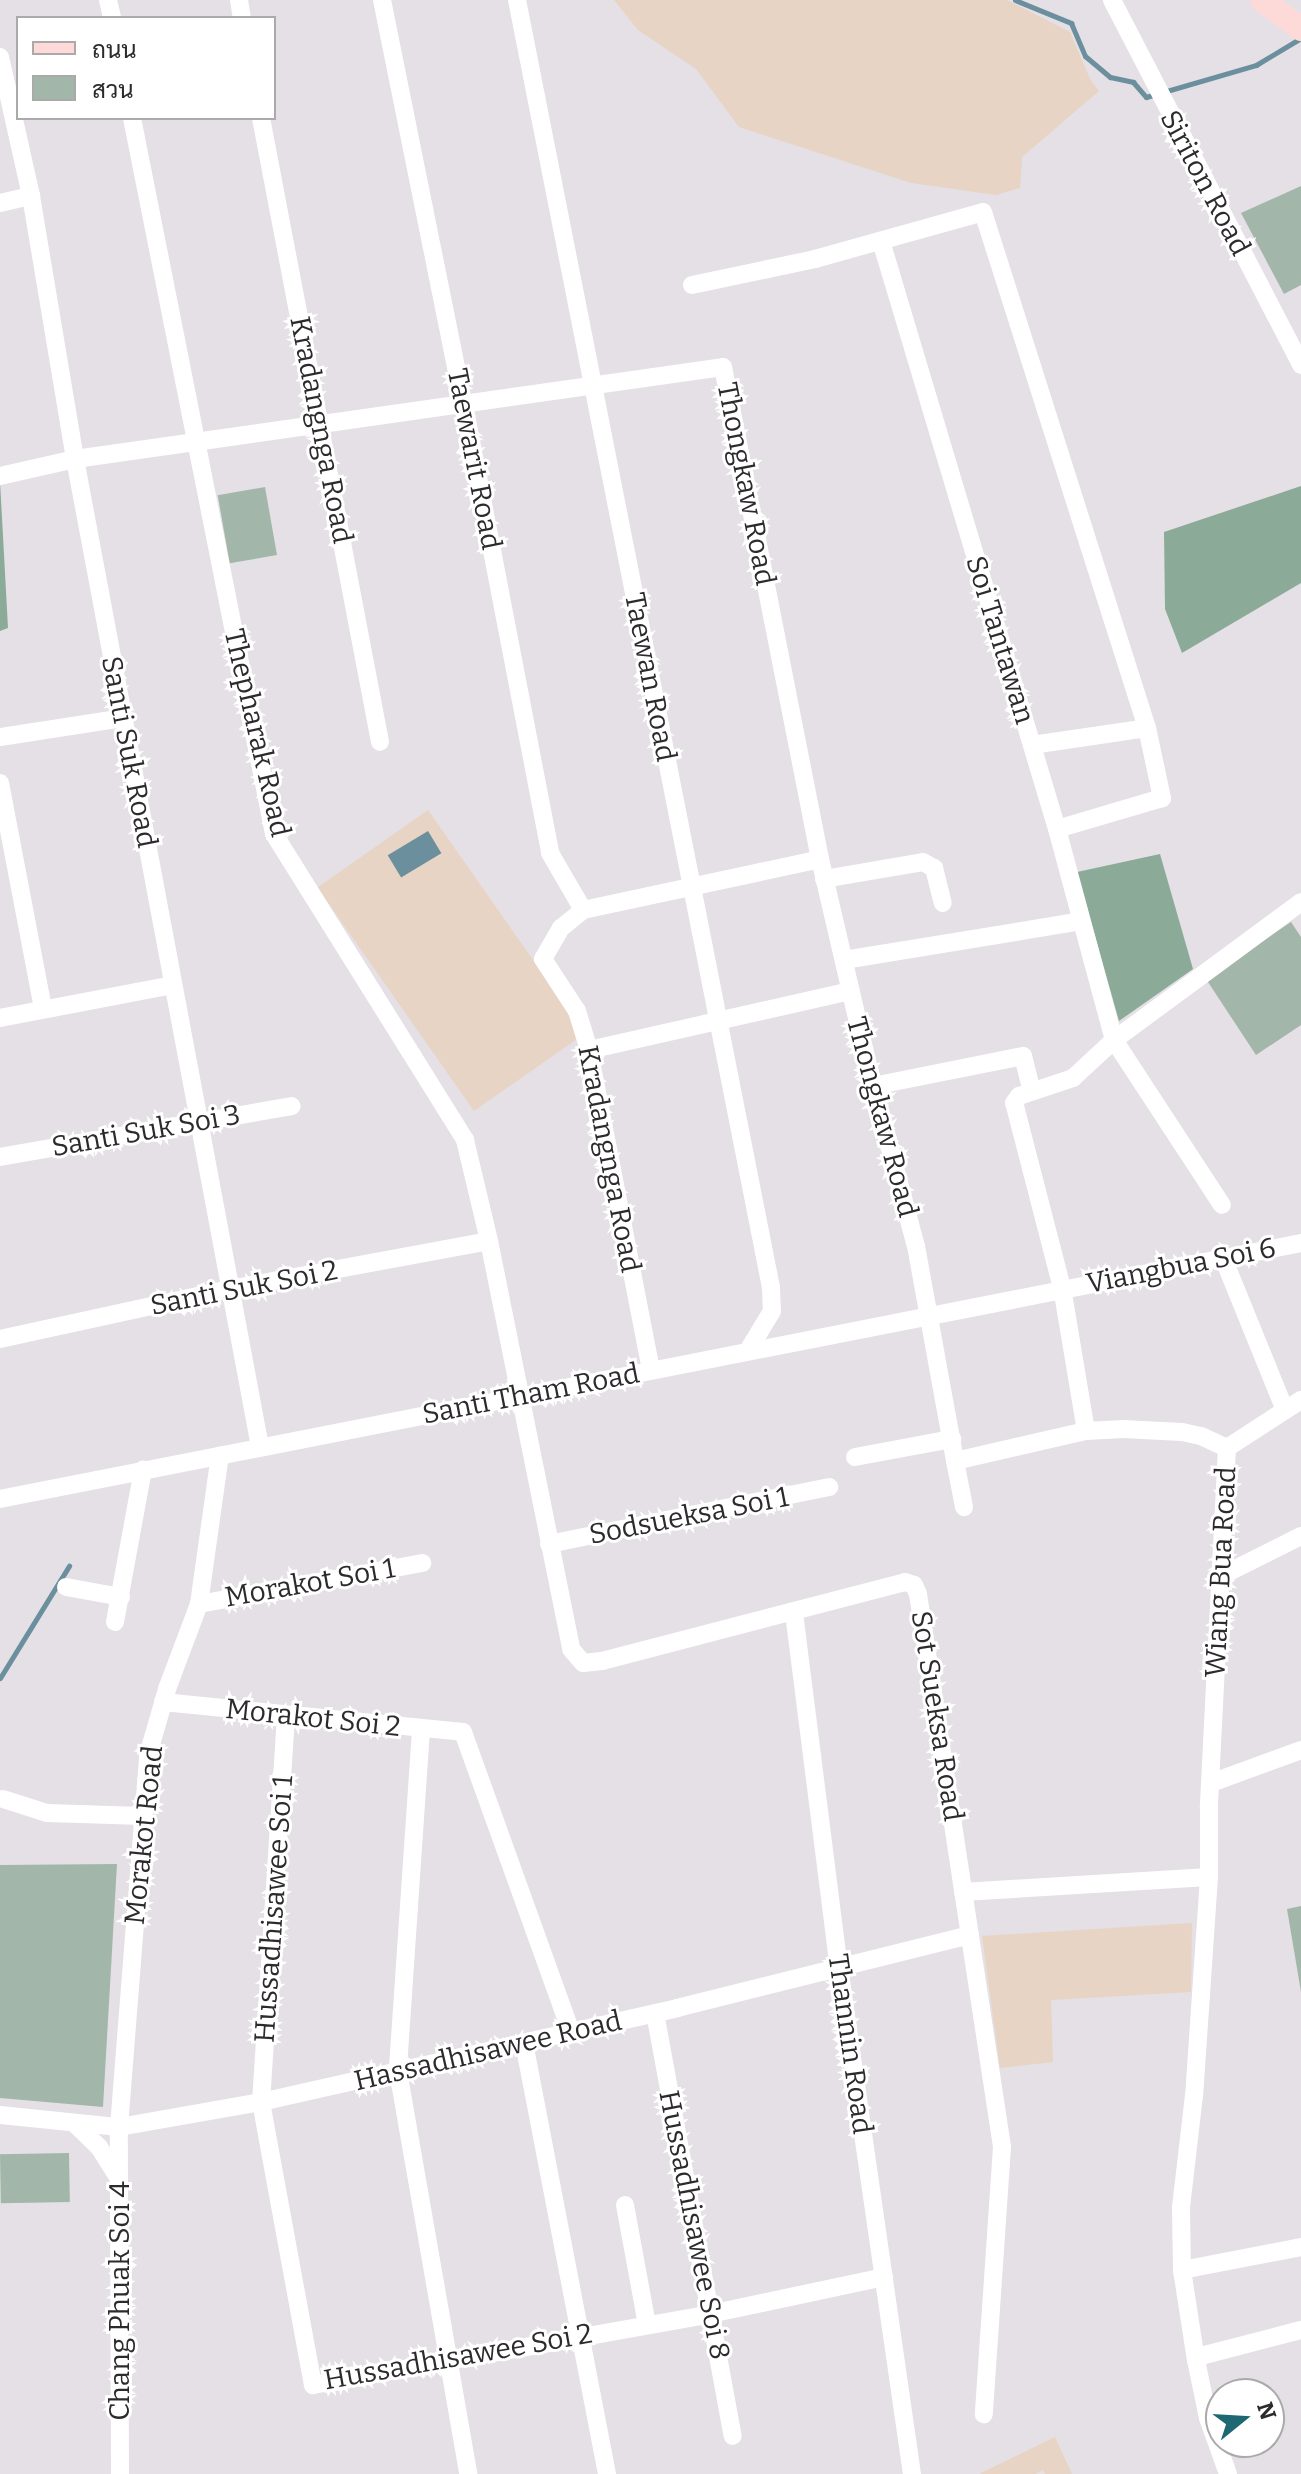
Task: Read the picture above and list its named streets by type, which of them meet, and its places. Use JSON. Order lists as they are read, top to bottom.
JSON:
{
  "streets": {
    "street": [
      "Siriton Road",
      "Kradangnga Road",
      "Taewarit Road",
      "Thongkaw Road",
      "Soi Tantawan",
      "Taewan Road",
      "Thepharak Road",
      "Santi Suk Road",
      "Santi Suk Soi 3",
      "Viangbua Soi 6",
      "Santi Suk Soi 2",
      "Santi Tham Road",
      "Sodsueksa Soi 1",
      "Wiang Bua Road",
      "Morakot Soi 1",
      "Sot Sueksa Road",
      "Morakot Soi 2",
      "Morakot Road",
      "Hussadhisawee Soi 1",
      "Thannin Road",
      "Hassadhisawee Road",
      "Hussadhisawee Soi 8",
      "Chang Phuak Soi 4",
      "Hussadhisawee Soi 2"
    ]
  },
  "crossings": [
    ["Kradangnga Road", "Taewarit Road"],
    ["Kradangnga Road", "Thongkaw Road"],
    ["Kradangnga Road", "Santi Tham Road"],
    ["Taewarit Road", "Thongkaw Road"],
    ["Thongkaw Road", "Taewan Road"],
    ["Thongkaw Road", "Thepharak Road"],
    ["Thongkaw Road", "Santi Suk Road"],
    ["Thongkaw Road", "Santi Tham Road"],
    ["Thongkaw Road", "Wiang Bua Road"],
    ["Taewan Road", "Santi Tham Road"],
    ["Thepharak Road", "Santi Suk Soi 2"],
    ["Thepharak Road", "Santi Tham Road"],
    ["Thepharak Road", "Sot Sueksa Road"],
    ["Santi Suk Road", "Santi Suk Soi 3"],
    ["Santi Suk Road", "Santi Suk Soi 2"],
    ["Santi Suk Road", "Santi Tham Road"],
    ["Viangbua Soi 6", "Santi Tham Road"],
    ["Santi Tham Road", "Sot Sueksa Road"],
    ["Santi Tham Road", "Morakot Road"],
    ["Sodsueksa Soi 1", "Sot Sueksa Road"],
    ["Morakot Soi 1", "Morakot Road"],
    ["Sot Sueksa Road", "Thannin Road"],
    ["Sot Sueksa Road", "Hassadhisawee Road"],
    ["Morakot Soi 2", "Morakot Road"],
    ["Morakot Soi 2", "Hussadhisawee Soi 1"],
    ["Morakot Soi 2", "Hassadhisawee Road"],
    ["Morakot Road", "Hassadhisawee Road"],
    ["Morakot Road", "Chang Phuak Soi 4"],
    ["Hussadhisawee Soi 1", "Hassadhisawee Road"],
    ["Hussadhisawee Soi 1", "Hussadhisawee Soi 2"],
    ["Thannin Road", "Hassadhisawee Road"],
    ["Thannin Road", "Hussadhisawee Soi 2"],
    ["Hassadhisawee Road", "Hussadhisawee Soi 8"],
    ["Hassadhisawee Road", "Chang Phuak Soi 4"],
    ["Hassadhisawee Road", "Hussadhisawee Soi 2"],
    ["Hussadhisawee Soi 8", "Hussadhisawee Soi 2"]
  ],
  "legend": ["ถนน", "สวน"],
  "north": "right"
}
